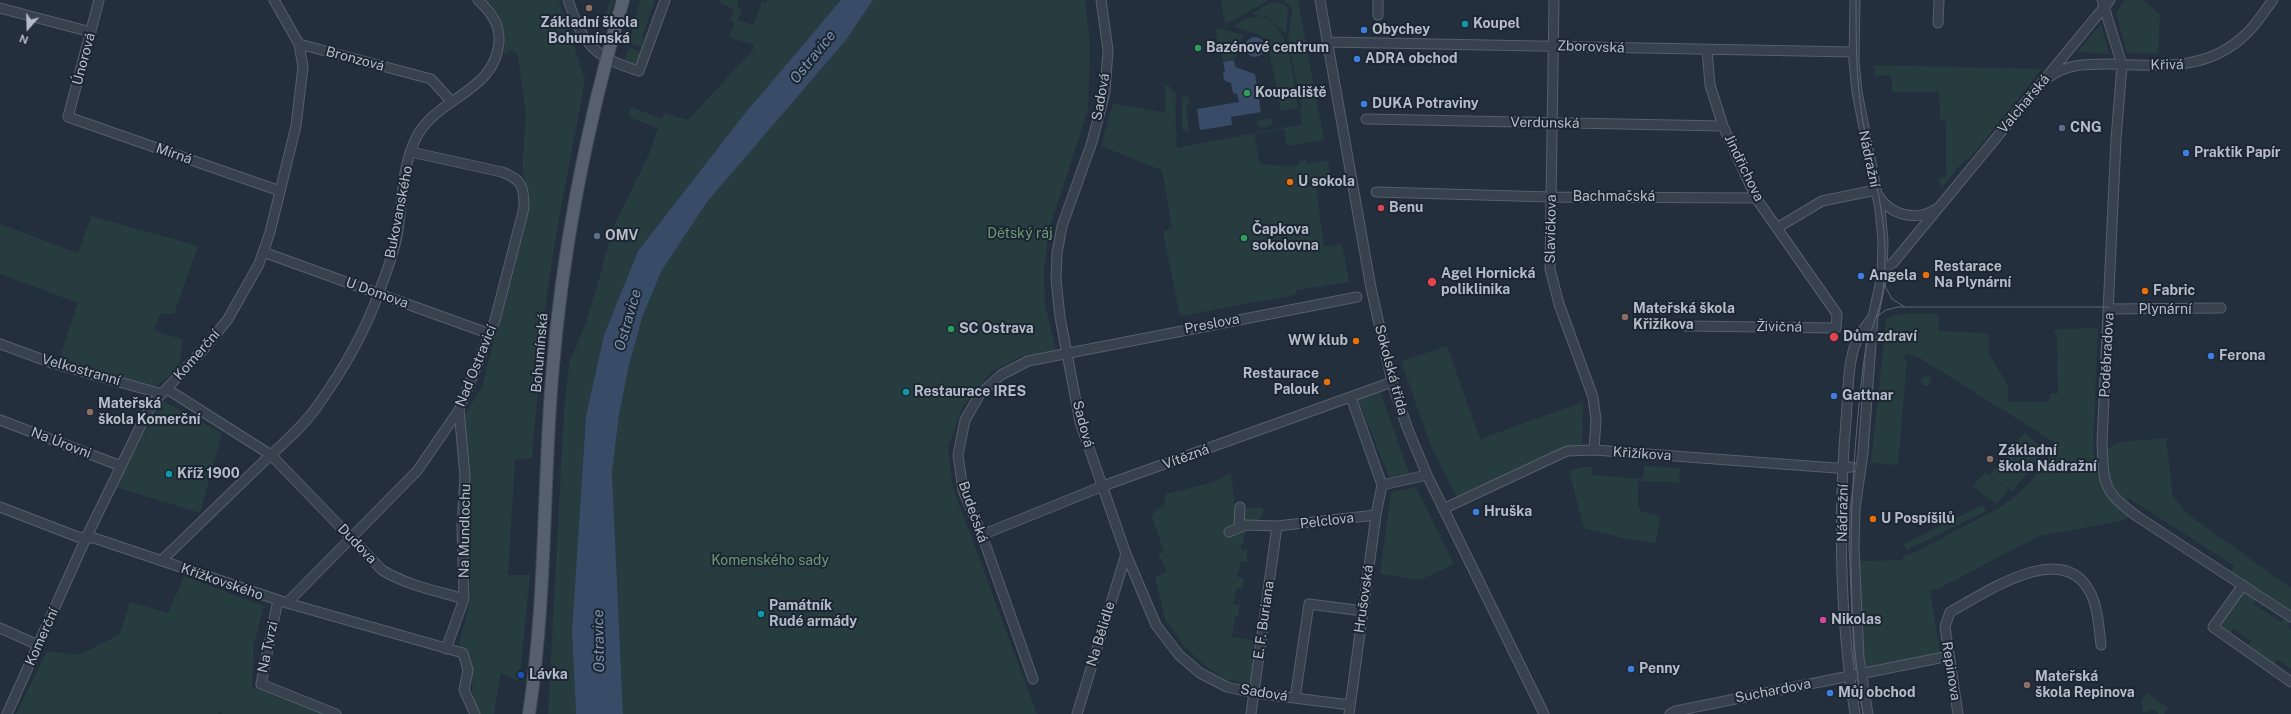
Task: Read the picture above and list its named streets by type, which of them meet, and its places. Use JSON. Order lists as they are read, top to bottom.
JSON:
{
  "streets": {
    "main road": ["Bohumínská"],
    "street": [
      "Zborovská",
      "Únorová",
      "Bronzová",
      "Křivá",
      "Sadová",
      "Valchařská",
      "Verdunská",
      "Mírná",
      "Nádražní",
      "Jindřichova",
      "Bachmačská",
      "Bukovanského",
      "Slavíčkova",
      "U Domova",
      "Plynární",
      "Preslova",
      "Živičná",
      "Komerční",
      "Poděbradova",
      "Nad Ostravicí",
      "Velkostranní",
      "Sokolská třída",
      "Na Úrovni",
      "Křižíkova",
      "Vítězná",
      "Budečská",
      "Pelclova",
      "Na Mundlochu",
      "Dudova",
      "Křížkovského",
      "Hrušovská",
      "E. F. Buriana",
      "Na Bělidle",
      "Na Tvrzi",
      "Repinova",
      "Suchardova"
    ]
  },
  "crossings": [
    ["Zborovská", "Nádražní"],
    ["Zborovská", "Jindřichova"],
    ["Zborovská", "Slavíčkova"],
    ["Zborovská", "Sokolská třída"],
    ["Únorová", "Mírná"],
    ["Bronzová", "Bukovanského"],
    ["Bronzová", "Komerční"],
    ["Křivá", "Valchařská"],
    ["Křivá", "Poděbradova"],
    ["Sadová", "Preslova"],
    ["Sadová", "Vítězná"],
    ["Sadová", "Budečská"],
    ["Sadová", "Hrušovská"],
    ["Sadová", "E. F. Buriana"],
    ["Sadová", "Na Bělidle"],
    ["Valchařská", "Nádražní"],
    ["Valchařská", "Poděbradova"],
    ["Verdunská", "Jindřichova"],
    ["Verdunská", "Slavíčkova"],
    ["Mírná", "Komerční"],
    ["Nádražní", "Křižíkova"],
    ["Nádražní", "Suchardova"],
    ["Jindřichova", "Bachmačská"],
    ["Jindřichova", "Živičná"],
    ["Bachmačská", "Slavíčkova"],
    ["Bukovanského", "U Domova"],
    ["Bukovanského", "Nad Ostravicí"],
    ["Bukovanského", "Dudova"],
    ["Bukovanského", "Křížkovského"],
    ["Slavíčkova", "Křižíkova"],
    ["U Domova", "Komerční"],
    ["U Domova", "Nad Ostravicí"],
    ["Plynární", "Poděbradova"],
    ["Preslova", "Budečská"],
    ["Komerční", "Velkostranní"],
    ["Komerční", "Na Úrovni"],
    ["Komerční", "Křížkovského"],
    ["Nad Ostravicí", "Na Mundlochu"],
    ["Nad Ostravicí", "Dudova"],
    ["Nad Ostravicí", "Křížkovského"],
    ["Nad Ostravicí", "Na Tvrzi"],
    ["Sokolská třída", "Křižíkova"],
    ["Sokolská třída", "Vítězná"],
    ["Vítězná", "Budečská"],
    ["Pelclova", "Hrušovská"],
    ["Pelclova", "E. F. Buriana"],
    ["Na Mundlochu", "Dudova"],
    ["Na Mundlochu", "Křížkovského"],
    ["Křížkovského", "Na Tvrzi"],
    ["Repinova", "Suchardova"]
  ],
  "water": ["Ostravice"],
  "parks": ["Dětský ráj", "Komenského sady"],
  "places": [
    "Základní škola Bohumínská",
    "Koupel",
    "Obychey",
    "Bazénové centrum",
    "ADRA obchod",
    "Koupaliště",
    "DUKA Potraviny",
    "CNG",
    "Praktik Papír",
    "U sokola",
    "Benu",
    "OMV",
    "Čapkova sokolovna",
    "Restarace Na Plynární",
    "Angela",
    "Agel Hornická poliklinika",
    "Fabric",
    "Mateřská škola Křižíkova",
    "SC Ostrava",
    "Dům zdraví",
    "WW klub",
    "Ferona",
    "Restaurace Palouk",
    "Restaurace IRES",
    "Gattnar",
    "Mateřská škola Komerční",
    "Základní škola Nádražní",
    "Kříž 1900",
    "Hruška",
    "U Pospíšilů",
    "Památník Rudé armády",
    "Nikolas",
    "Penny",
    "Lávka",
    "Mateřská škola Repinova",
    "Můj obchod"
  ],
  "north": "bottom"
}
